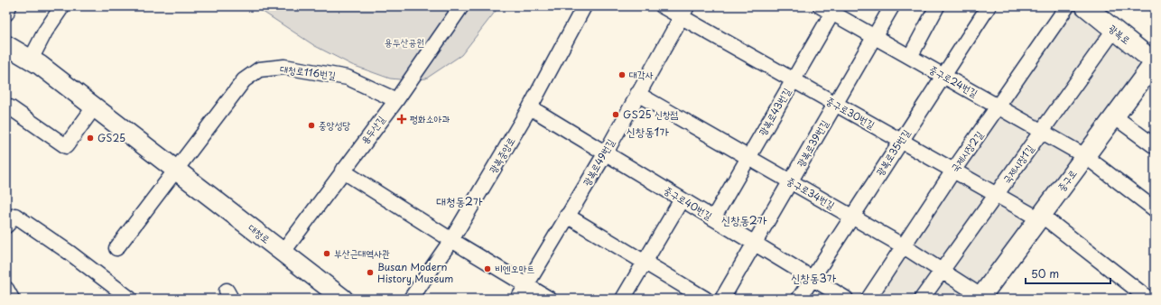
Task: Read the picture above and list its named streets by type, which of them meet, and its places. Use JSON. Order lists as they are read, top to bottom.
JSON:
{
  "streets": {
    "main road": ["광복로", "중구로", "대청로"],
    "street": [
      "대청로116번길",
      "중구로24번길",
      "광복로43번길",
      "중구로30번길",
      "용두산길",
      "광복로39번길",
      "국제시장2길",
      "광복로35번길",
      "광복중앙로",
      "광복로49번길",
      "국제시장1길",
      "중구로34번길",
      "중구로40번길"
    ]
  },
  "crossings": [
    ["광복로", "국제시장1길"],
    ["광복로", "중구로"],
    ["대청로116번길", "용두산길"],
    ["대청로116번길", "대청로"],
    ["중구로24번길", "광복로43번길"],
    ["중구로24번길", "광복로39번길"],
    ["중구로24번길", "국제시장2길"],
    ["중구로24번길", "광복로35번길"],
    ["중구로24번길", "국제시장1길"],
    ["중구로24번길", "중구로"],
    ["광복로43번길", "중구로30번길"],
    ["광복로43번길", "중구로34번길"],
    ["광복로43번길", "중구로40번길"],
    ["중구로30번길", "광복로39번길"],
    ["중구로30번길", "국제시장2길"],
    ["중구로30번길", "광복로35번길"],
    ["중구로30번길", "광복로49번길"],
    ["중구로30번길", "국제시장1길"],
    ["중구로30번길", "중구로"],
    ["용두산길", "대청로"],
    ["광복로39번길", "중구로34번길"],
    ["광복로39번길", "중구로40번길"],
    ["국제시장2길", "중구로34번길"],
    ["광복로35번길", "중구로34번길"],
    ["광복로35번길", "중구로40번길"],
    ["광복중앙로", "중구로40번길"],
    ["광복로49번길", "중구로34번길"],
    ["광복로49번길", "중구로40번길"],
    ["국제시장1길", "중구로34번길"],
    ["중구로", "중구로34번길"]
  ],
  "districts": [
    "신창동1가",
    "대청동2가",
    "신창동2가",
    "신창동3가"
  ],
  "parks": ["용두산공원"],
  "places": {
    "other": [
      "대각사",
      "GS25 신창점",
      "중앙성당",
      "GS25",
      "부산근대역사관",
      "비엔오마트",
      "Busan Modern History Museum"
    ],
    "health": ["평화소아과"]
  },
  "scale_bar": "50 m"
}
